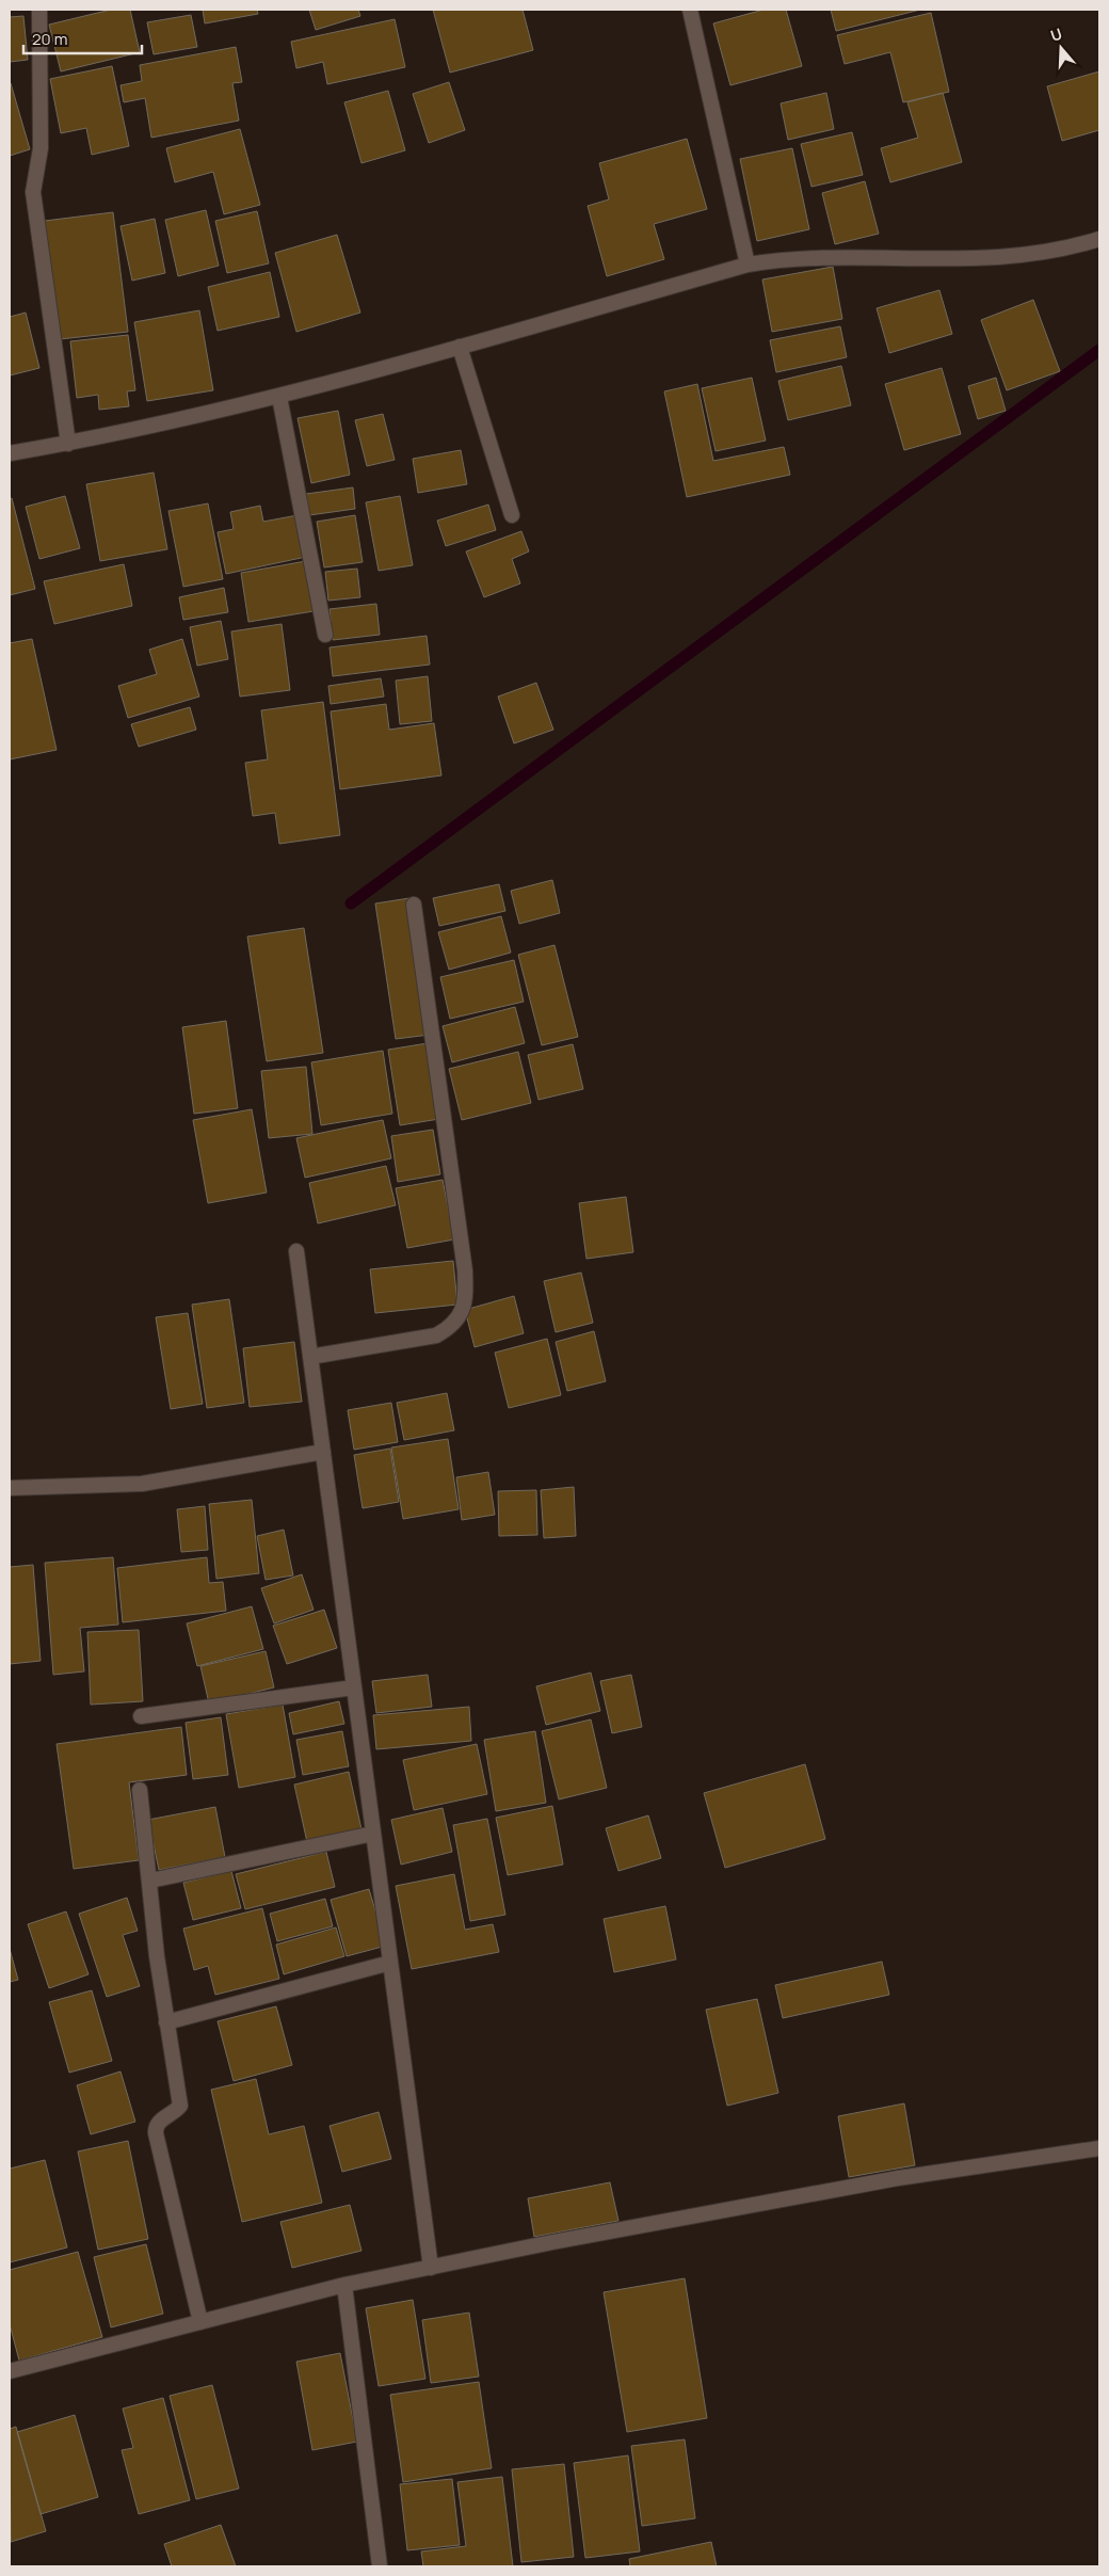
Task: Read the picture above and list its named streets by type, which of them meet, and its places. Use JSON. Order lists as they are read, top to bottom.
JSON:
{
  "scale_bar": "20 m",
  "north": "top"
}
